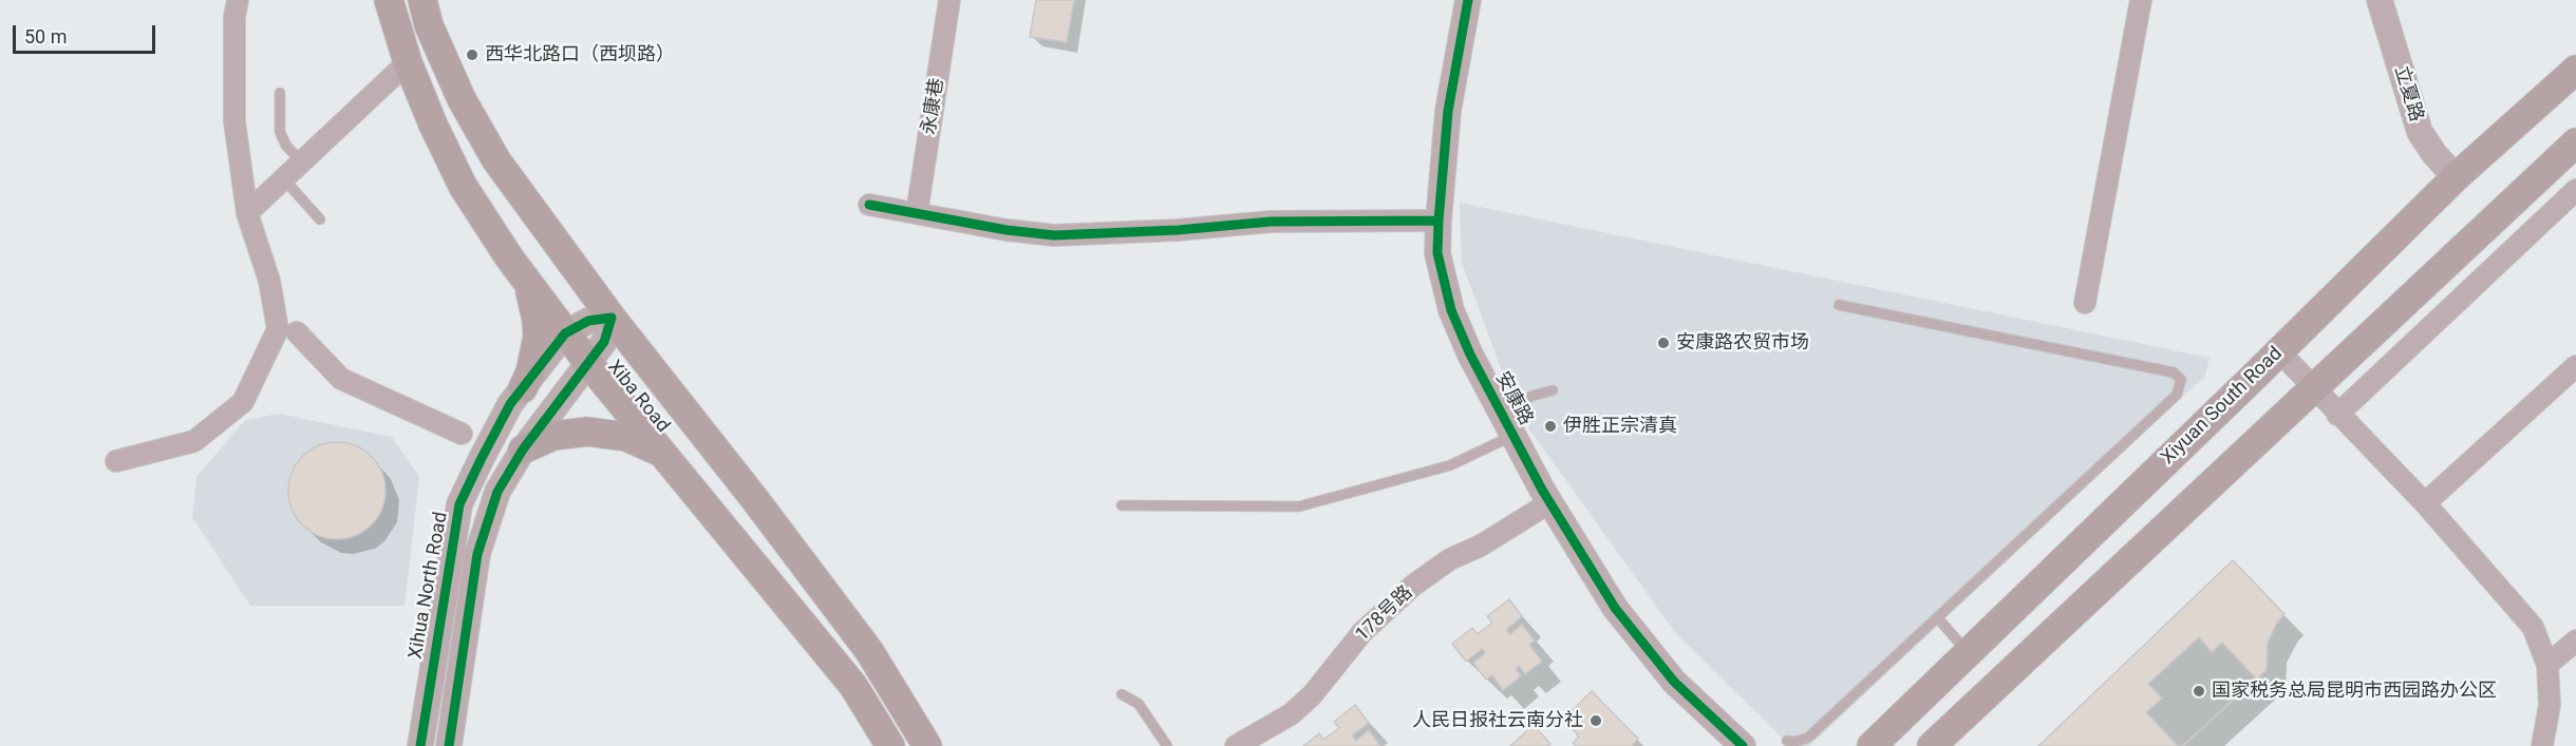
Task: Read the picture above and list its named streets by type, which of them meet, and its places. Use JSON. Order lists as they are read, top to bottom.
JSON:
{
  "streets": {
    "main road": ["Xiba Road", "Xiyuan South Road"],
    "street": [
      "立夏路",
      "永康巷",
      "安康路",
      "Xihua North Road",
      "178号路"
    ]
  },
  "crossings": [
    ["立夏路", "Xiyuan South Road"],
    ["Xiba Road", "Xihua North Road"],
    ["安康路", "178号路"]
  ],
  "places": [
    "西华北路口（西坝路）",
    "安康路农贸市场",
    "伊胜正宗清真",
    "国家税务总局昆明市西园路办公区",
    "人民日报社云南分社"
  ],
  "scale_bar": "50 m"
}
